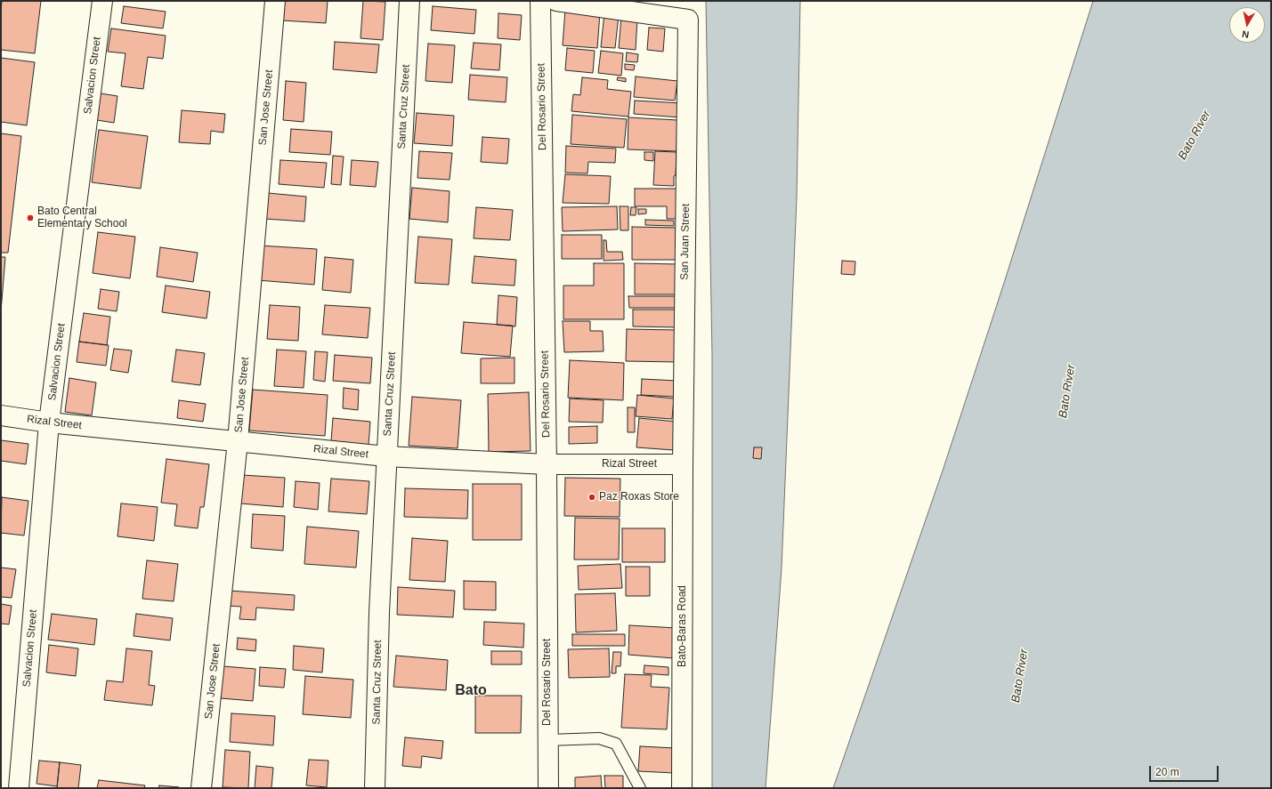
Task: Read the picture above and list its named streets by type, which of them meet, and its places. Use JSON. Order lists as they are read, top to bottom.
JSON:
{
  "streets": {
    "street": [
      "Salvacion Street",
      "Santa Cruz Street",
      "Del Rosario Street",
      "San Jose Street",
      "San Juan Street",
      "Rizal Street",
      "Bato-Baras Road"
    ]
  },
  "crossings": [
    ["Salvacion Street", "Rizal Street"],
    ["Santa Cruz Street", "Rizal Street"],
    ["Del Rosario Street", "Rizal Street"],
    ["San Jose Street", "Rizal Street"],
    ["San Juan Street", "Rizal Street"],
    ["San Juan Street", "Bato-Baras Road"],
    ["Rizal Street", "Bato-Baras Road"]
  ],
  "districts": ["Bato"],
  "water": ["Bato River"],
  "places": ["Bato Central Elementary School", "Paz Roxas Store"],
  "scale_bar": "20 m",
  "north": "bottom"
}
